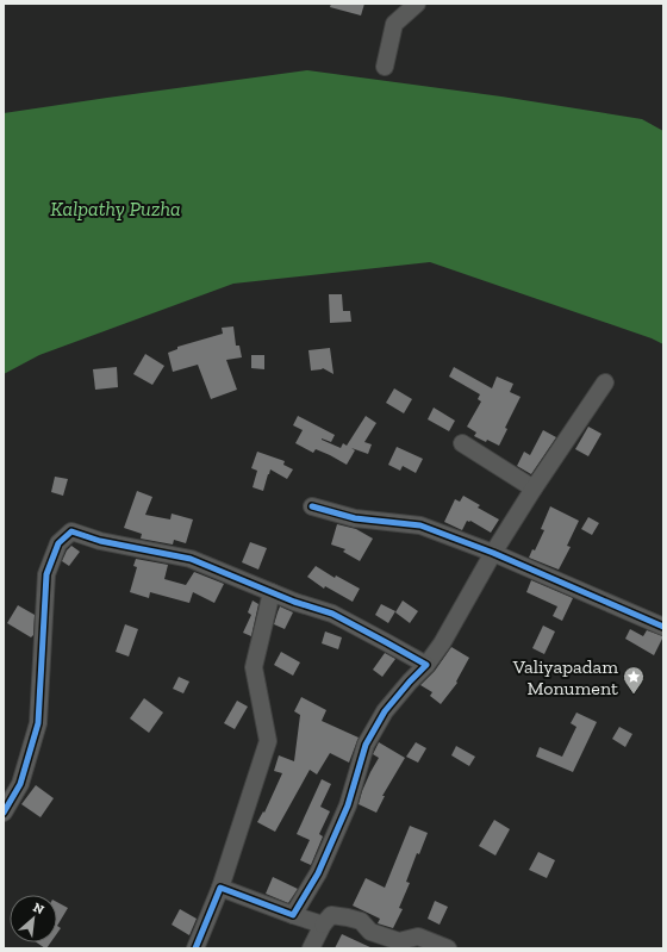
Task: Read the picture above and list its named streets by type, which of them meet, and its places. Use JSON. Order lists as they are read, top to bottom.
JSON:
{
  "water": ["Kalpathy Puzha"],
  "places": {
    "place": ["Valiyapadam Monument"]
  },
  "north": "top right"
}
